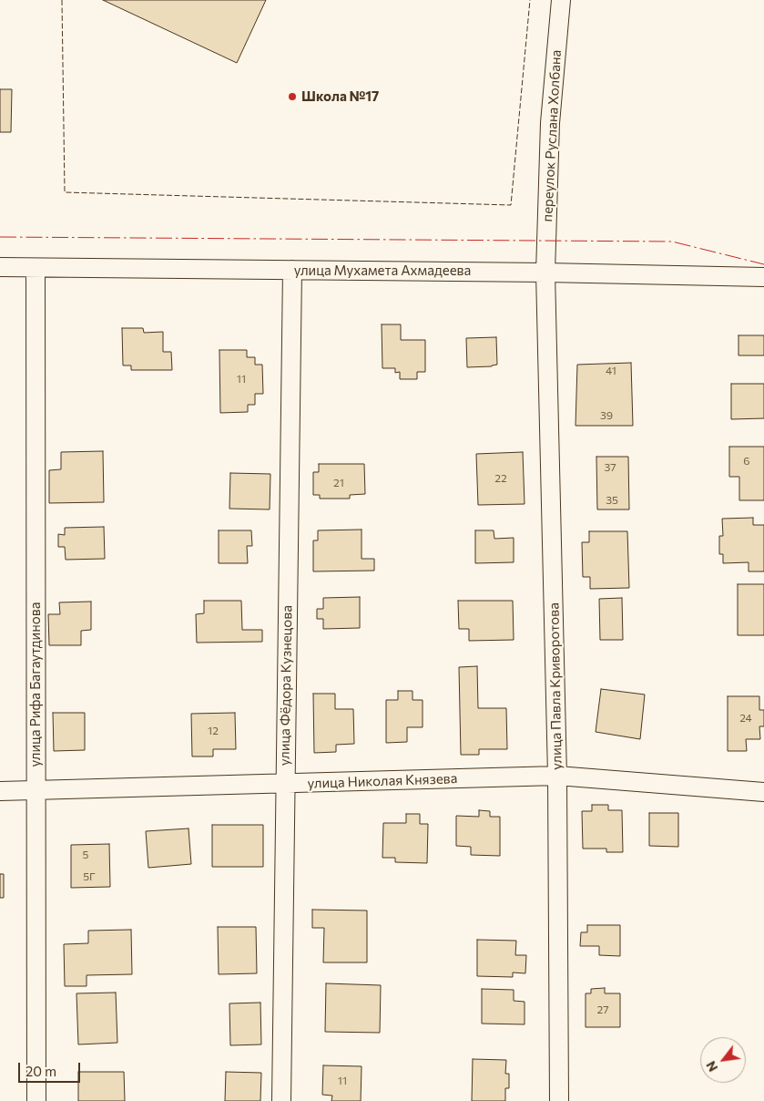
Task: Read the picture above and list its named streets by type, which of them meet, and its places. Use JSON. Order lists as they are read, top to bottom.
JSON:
{
  "streets": {
    "street": [
      "переулок Руслана Холбана",
      "улица Мухамета Ахмадеева",
      "улица Рифа Багаутдинова",
      "улица Фёдора Кузнецова",
      "улица Павла Криворотова",
      "улица Николая Князева"
    ]
  },
  "crossings": [
    ["переулок Руслана Холбана", "улица Мухамета Ахмадеева"],
    ["переулок Руслана Холбана", "улица Павла Криворотова"],
    ["улица Мухамета Ахмадеева", "улица Рифа Багаутдинова"],
    ["улица Мухамета Ахмадеева", "улица Фёдора Кузнецова"],
    ["улица Мухамета Ахмадеева", "улица Павла Криворотова"],
    ["улица Рифа Багаутдинова", "улица Николая Князева"],
    ["улица Фёдора Кузнецова", "улица Николая Князева"],
    ["улица Павла Криворотова", "улица Николая Князева"]
  ],
  "places": ["Школа №17"],
  "house_numbers": [
    "41",
    "11",
    "39",
    "6",
    "37",
    "22",
    "21",
    "35",
    "24",
    "12",
    "5",
    "5Г",
    "27",
    "11"
  ],
  "scale_bar": "20 m",
  "north": "bottom left"
}
